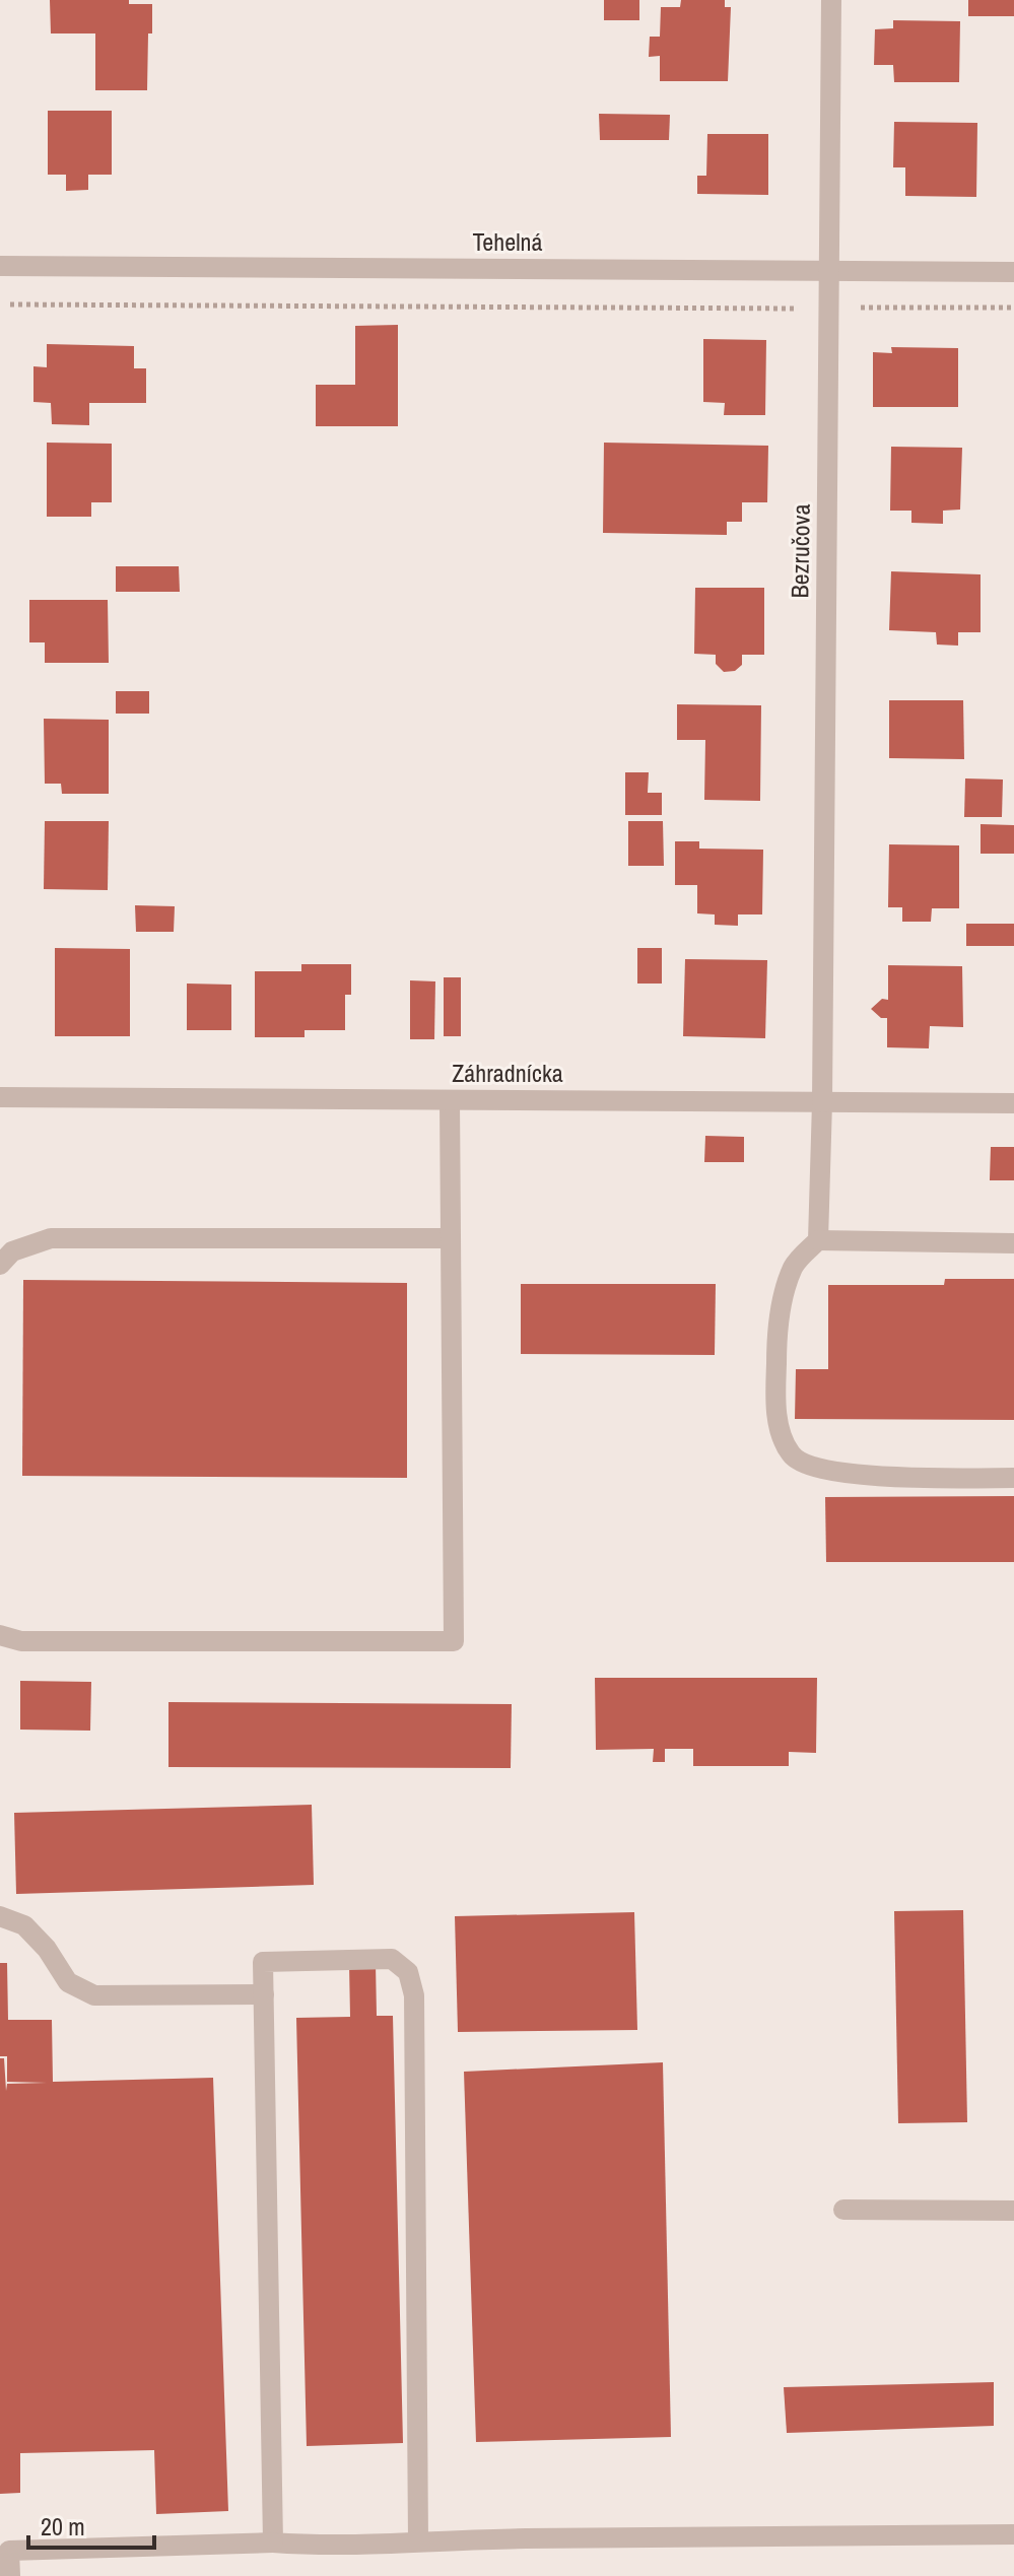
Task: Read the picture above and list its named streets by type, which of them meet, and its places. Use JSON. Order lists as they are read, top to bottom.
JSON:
{
  "streets": {
    "street": ["Tehelná", "Bezručova", "Záhradnícka"]
  },
  "crossings": [
    ["Tehelná", "Bezručova"],
    ["Bezručova", "Záhradnícka"]
  ],
  "scale_bar": "20 m"
}
